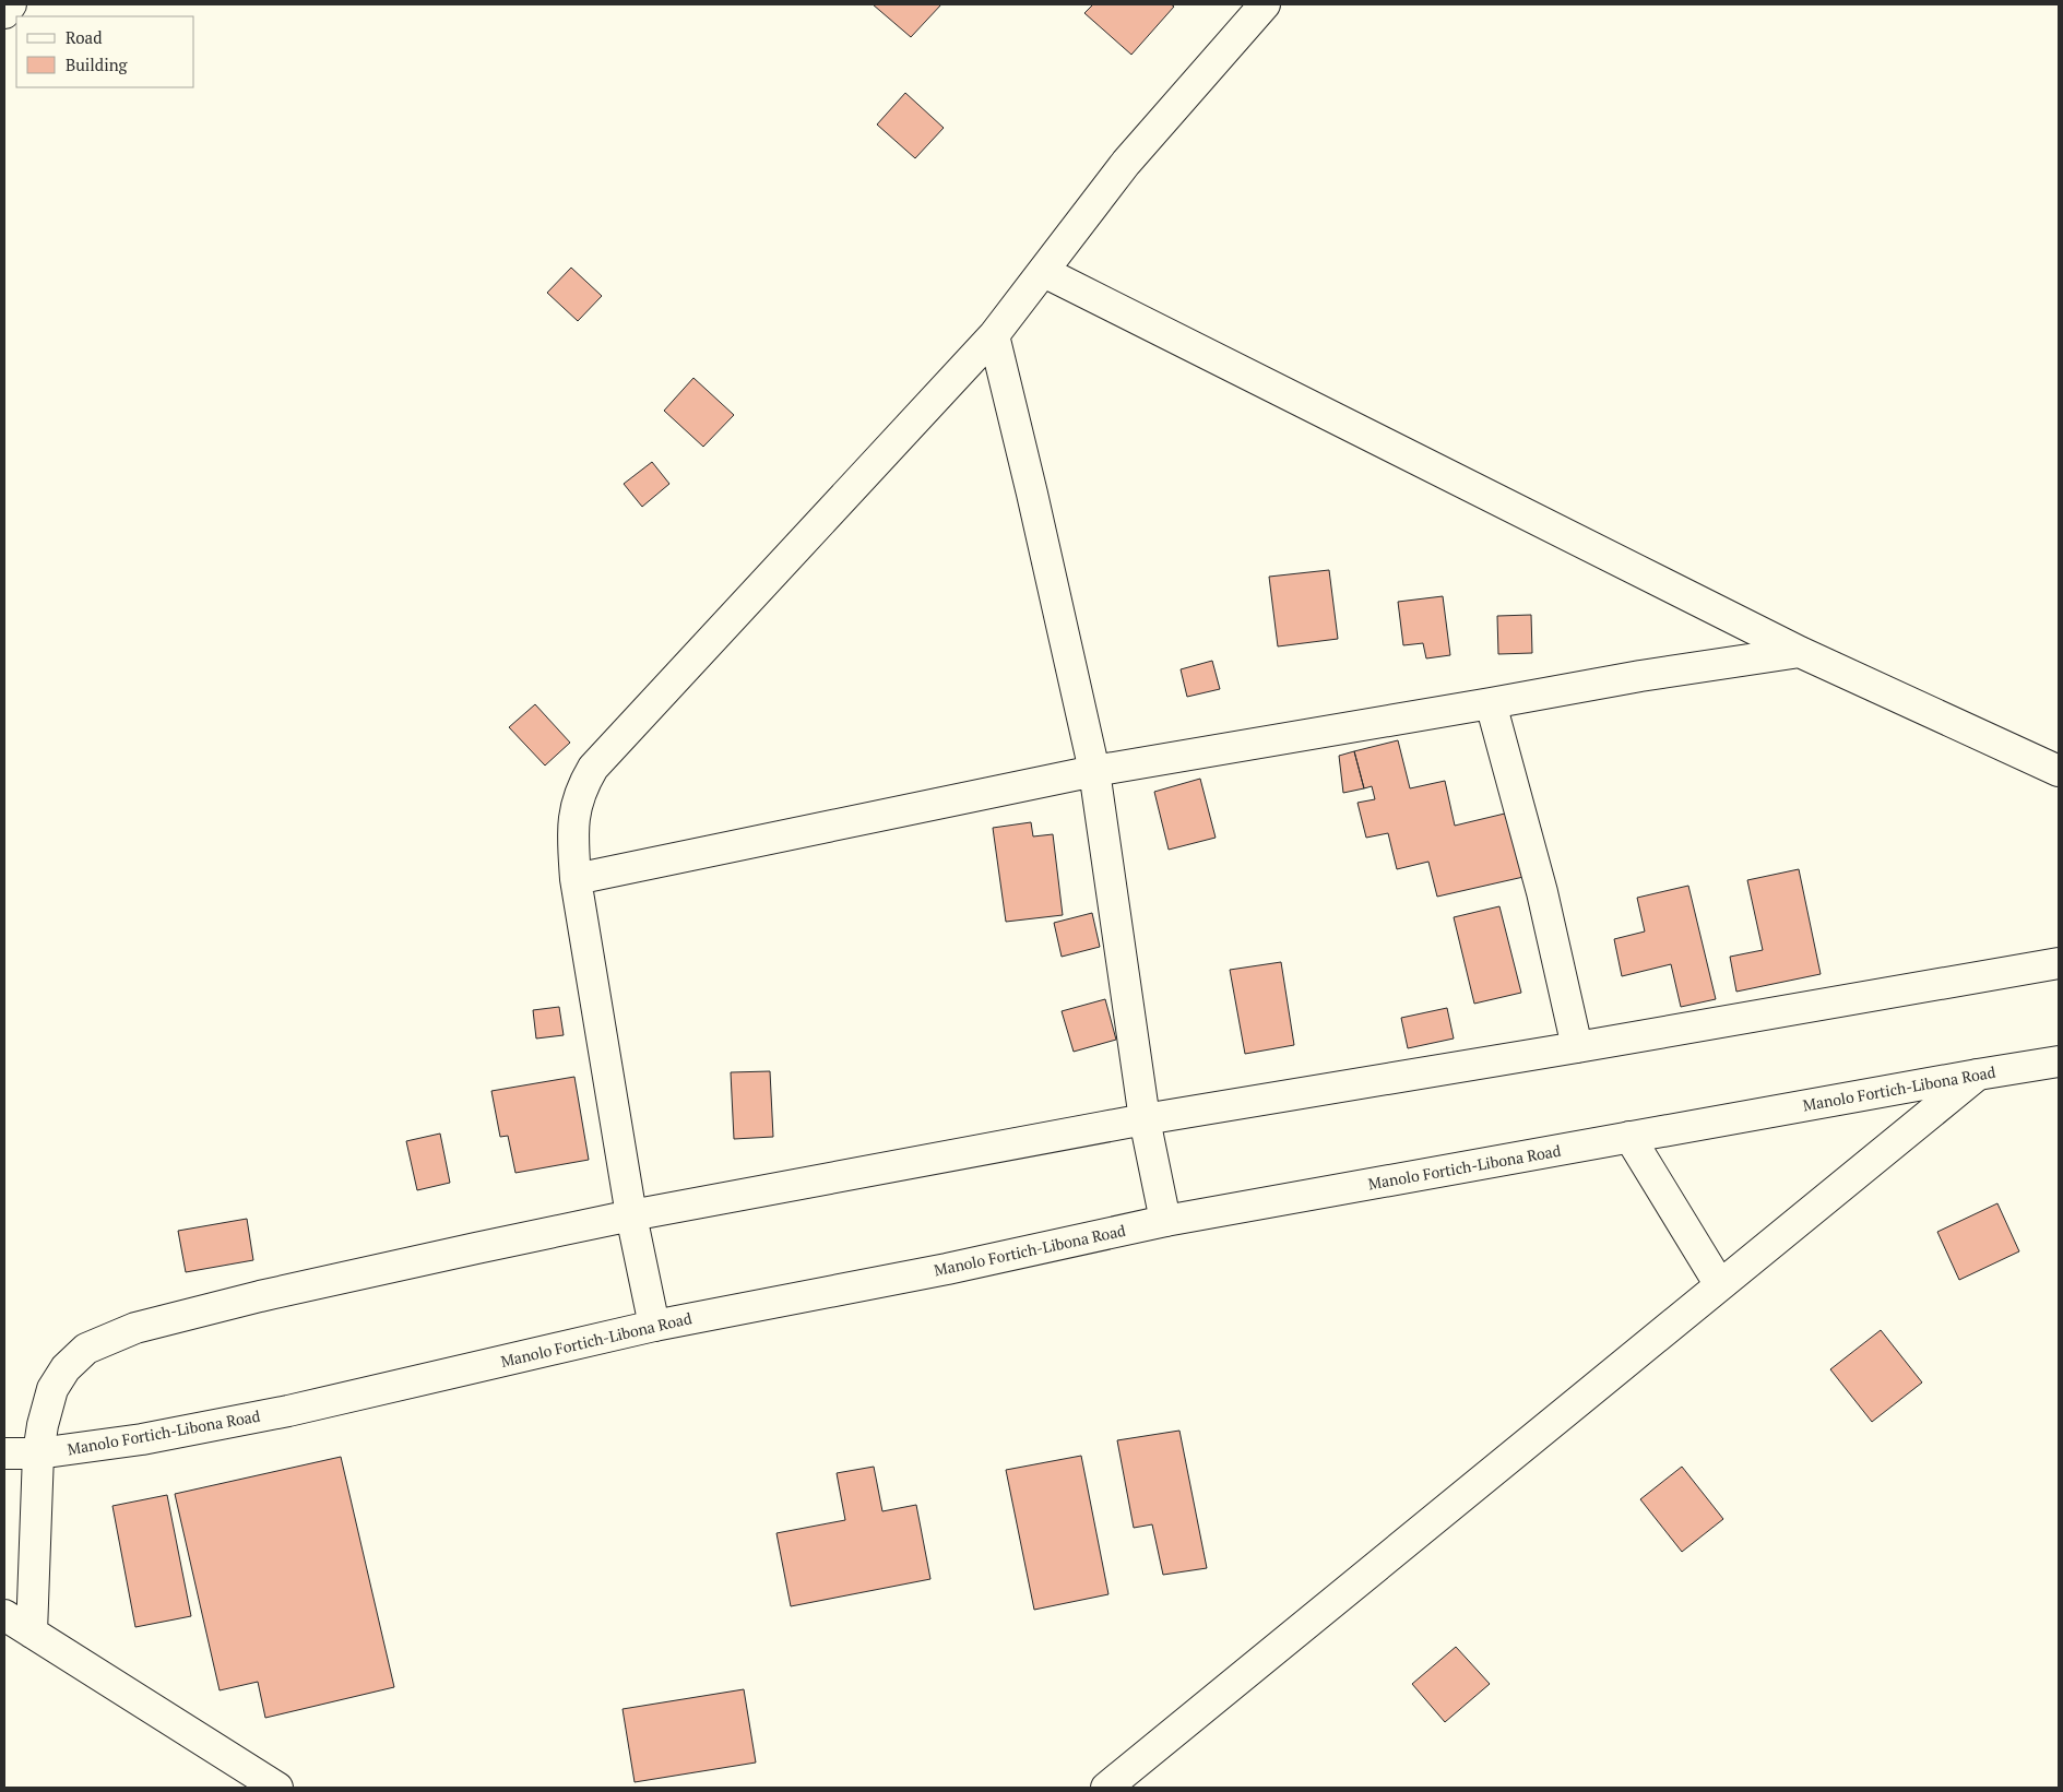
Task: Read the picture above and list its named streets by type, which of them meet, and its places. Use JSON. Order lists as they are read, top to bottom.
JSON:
{
  "streets": {
    "street": ["Manolo Fortich-Libona Road"]
  },
  "legend": ["Road", "Building"]
}
